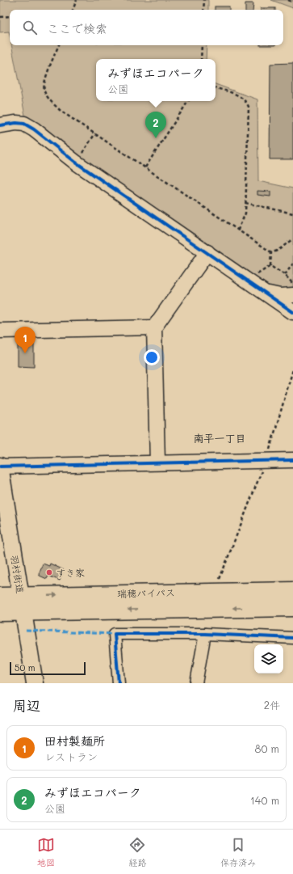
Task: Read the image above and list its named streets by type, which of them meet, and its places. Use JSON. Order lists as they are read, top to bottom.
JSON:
{
  "streets": {
    "highway": ["瑞穂バイパス"],
    "main road": ["羽村街道"]
  },
  "crossings": [
    ["羽村街道", "瑞穂バイパス"]
  ],
  "districts": ["南平一丁目"],
  "places": ["すき家"],
  "scale_bar": "50 m",
  "page": {
    "search": "ここで検索",
    "popup": ["みずほエコパーク", "公園"],
    "pins": ["2", "1"],
    "scale": "50 m",
    "heading": ["周辺", "2件"],
    "list": [
      {
        "mark": "1",
        "name": "田村製麺所",
        "note": "レストラン",
        "value": "80 m"
      },
      {
        "mark": "2",
        "name": "みずほエコパーク",
        "note": "公園",
        "value": "140 m"
      }
    ],
    "nav": ["地図", "経路", "保存済み"]
  }
}
